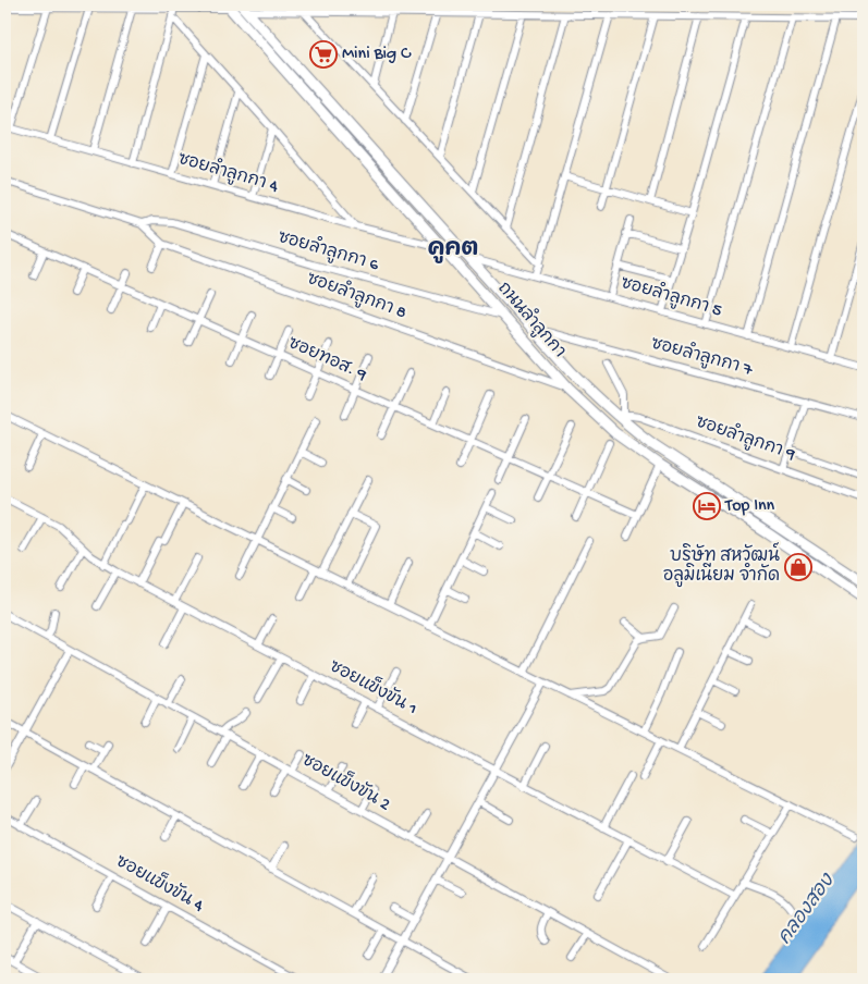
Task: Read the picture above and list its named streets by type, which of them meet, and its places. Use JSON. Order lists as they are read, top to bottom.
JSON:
{
  "streets": {
    "main road": ["ถนนลำลูกกา"],
    "street": [
      "ซอยลำลูกกา 4",
      "ซอยลำลูกกา 6",
      "ซอยลำลูกกา 8",
      "ซอยลำลูกกา 5",
      "ซอยลำลูกกา 7",
      "ซอยทอส. 9",
      "ซอยลำลูกกา 9",
      "ซอยแข็งขัน 1",
      "ซอยแข็งขัน 2",
      "ซอยแข็งขัน 4"
    ]
  },
  "crossings": [
    ["ซอยลำลูกกา 4", "ถนนลำลูกกา"],
    ["ซอยลำลูกกา 6", "ซอยลำลูกกา 8"],
    ["ซอยลำลูกกา 6", "ถนนลำลูกกา"],
    ["ซอยลำลูกกา 8", "ถนนลำลูกกา"],
    ["ซอยลำลูกกา 5", "ถนนลำลูกกา"],
    ["ถนนลำลูกกา", "ซอยลำลูกกา 7"],
    ["ถนนลำลูกกา", "ซอยลำลูกกา 9"]
  ],
  "districts": ["คูคต"],
  "water": ["คลองสอง"],
  "places": {
    "supermarket": ["Mini Big C"],
    "hotel": ["Top Inn"],
    "shop": ["บริษัท สหวัฒน์ อลูมิเนียม จำกัด"]
  }
}
